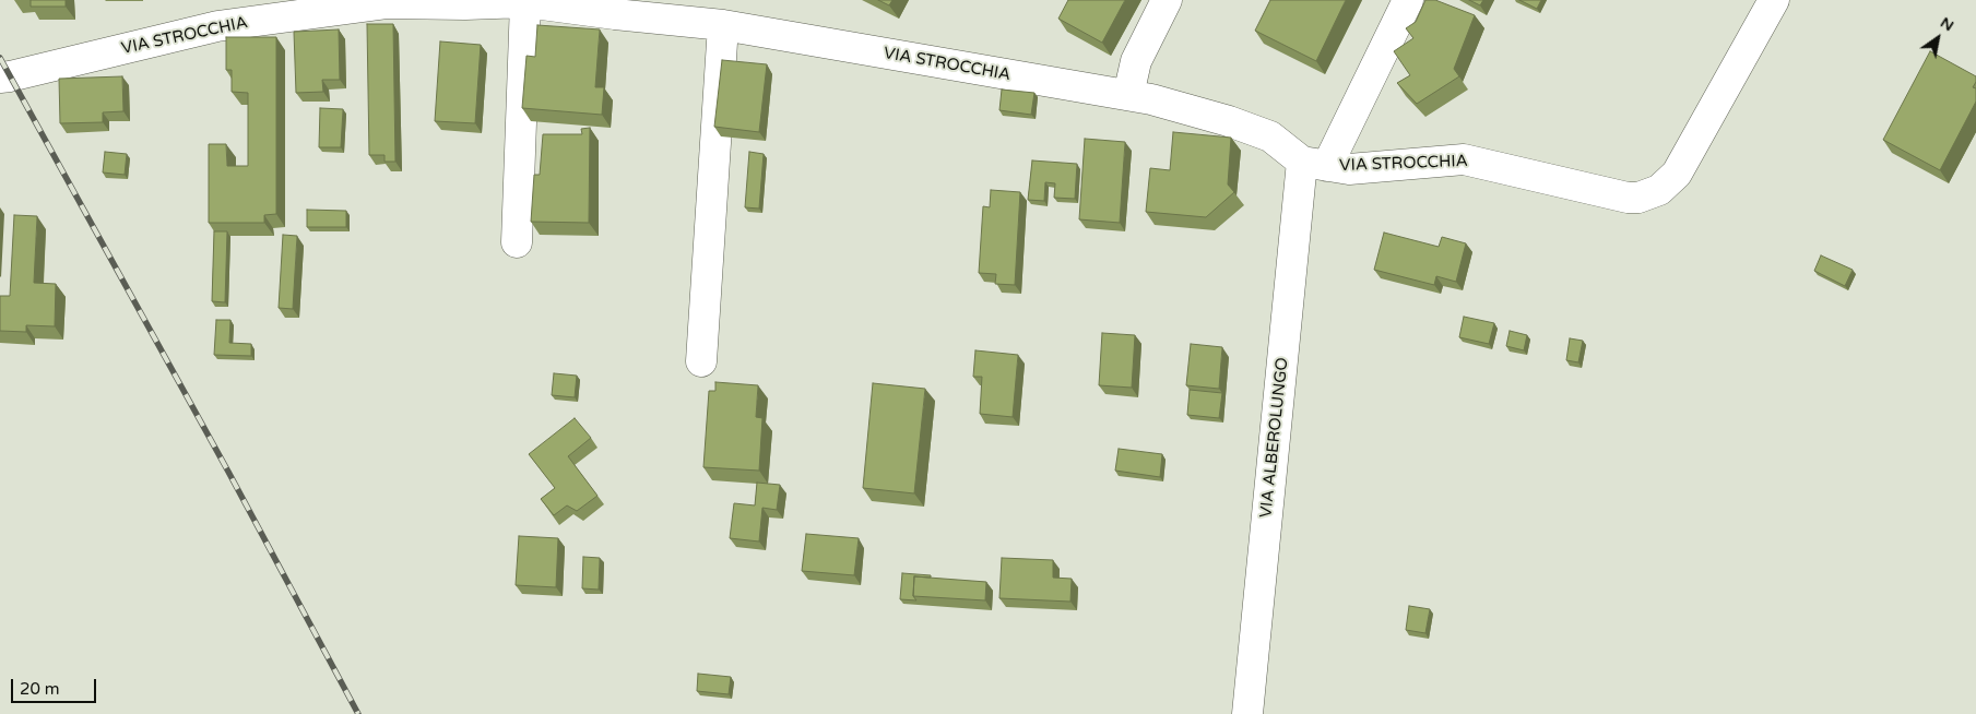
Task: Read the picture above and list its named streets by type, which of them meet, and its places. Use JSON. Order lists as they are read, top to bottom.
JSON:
{
  "streets": {
    "street": ["VIA STROCCHIA", "VIA ALBEROLUNGO"]
  },
  "crossings": [
    ["VIA STROCCHIA", "VIA ALBEROLUNGO"]
  ],
  "scale_bar": "20 m",
  "north": "top right"
}
